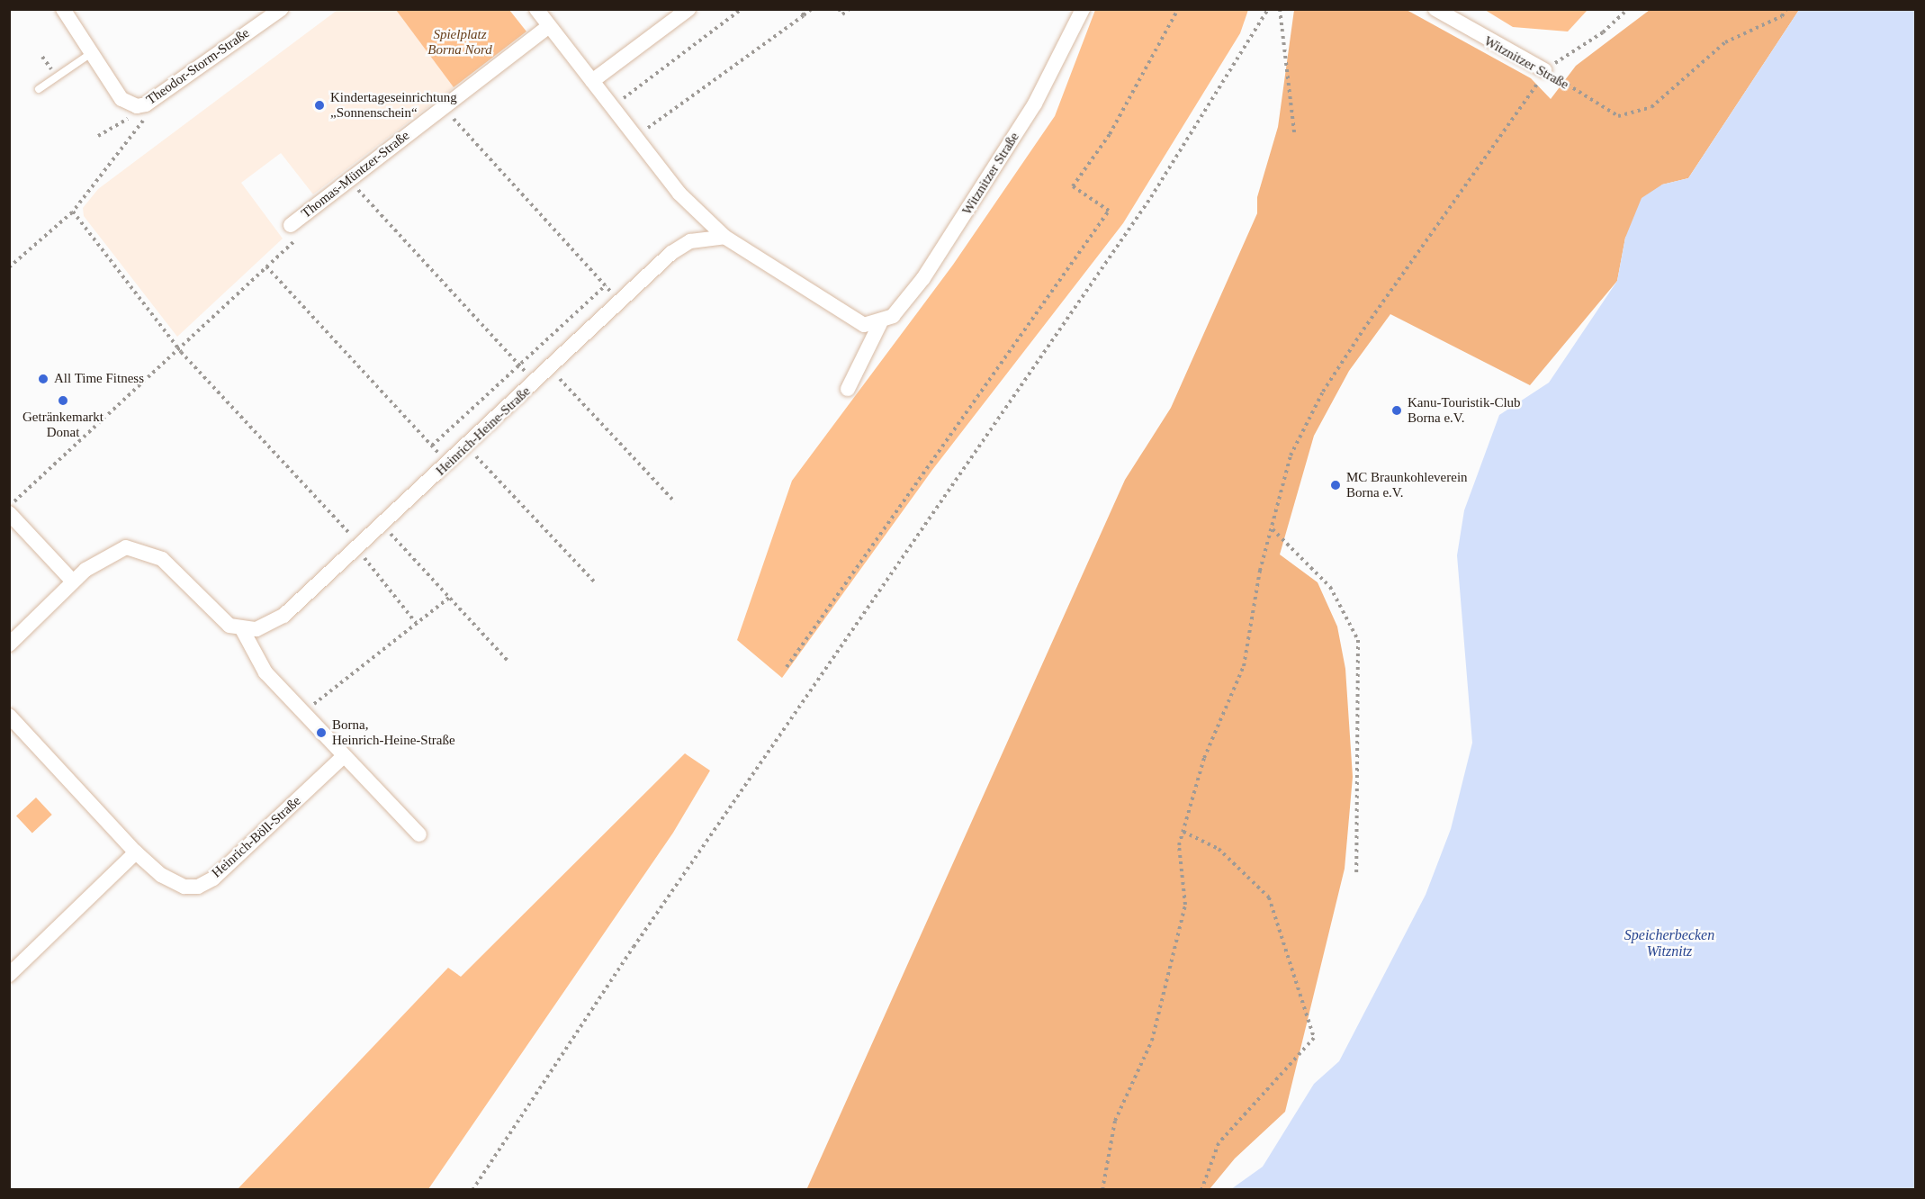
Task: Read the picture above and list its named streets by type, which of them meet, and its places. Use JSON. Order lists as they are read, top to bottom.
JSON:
{
  "streets": {
    "street": [
      "Witznitzer Straße",
      "Theodor-Storm-Straße",
      "Thomas-Müntzer-Straße",
      "Heinrich-Heine-Straße",
      "Heinrich-Böll-Straße"
    ]
  },
  "water": ["Speicherbecken Witznitz"],
  "parks": ["Spielplatz Borna Nord"],
  "places": [
    "Kindertageseinrichtung „Sonnenschein“",
    "All Time Fitness",
    "Getränkemarkt Donat",
    "Kanu-Touristik-Club Borna e.V.",
    "MC Braunkohleverein Borna e.V.",
    "Borna, Heinrich-Heine-Straße"
  ]
}
